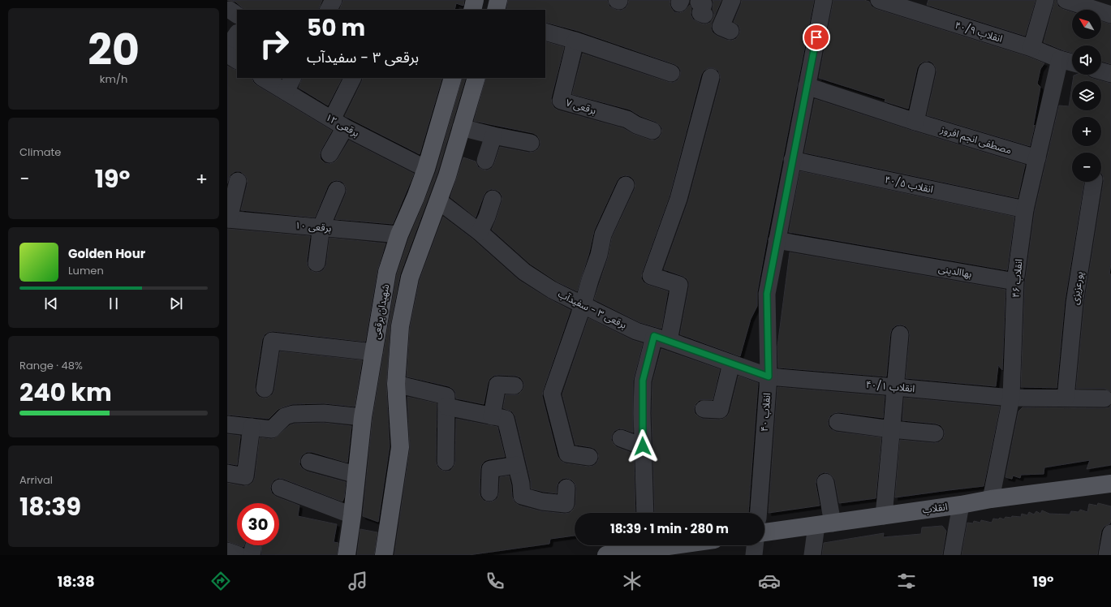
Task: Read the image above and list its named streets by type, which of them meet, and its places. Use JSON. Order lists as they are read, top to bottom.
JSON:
{
  "streets": {
    "main road": ["شهیدان برقعی", "انقلاب"],
    "street": [
      "انقلاب ۴۰/۹",
      "برقعی ۷",
      "برقعی ۱۲",
      "مصطفی انجم افروز",
      "انقلاب ۴۰/۵",
      "برقعی ۱۰",
      "بهاالدینی",
      "انقلاب ۴۶",
      "پورعزیزی",
      "برقعی ۳ - سفیدآب",
      "انقلاب ۴۰/۱",
      "انقلاب ۴۰"
    ]
  },
  "crossings": [
    ["انقلاب ۴۰/۹", "انقلاب ۴۶"],
    ["برقعی ۱۲", "شهیدان برقعی"],
    ["مصطفی انجم افروز", "انقلاب ۴۶"],
    ["مصطفی انجم افروز", "انقلاب ۴۰"],
    ["انقلاب ۴۰/۵", "انقلاب ۴۶"],
    ["انقلاب ۴۰/۵", "انقلاب ۴۰"],
    ["برقعی ۱۰", "شهیدان برقعی"],
    ["بهاالدینی", "انقلاب ۴۶"],
    ["بهاالدینی", "انقلاب ۴۰"],
    ["انقلاب ۴۶", "انقلاب ۴۰/۱"],
    ["انقلاب ۴۶", "انقلاب"],
    ["برقعی ۳ - سفیدآب", "انقلاب ۴۰/۱"],
    ["برقعی ۳ - سفیدآب", "انقلاب ۴۰"],
    ["انقلاب ۴۰/۱", "انقلاب ۴۰"]
  ],
  "north": "top left",
  "page": {
    "tile": [
      ["20", "km/h"],
      "Climate",
      ["Range · 48%", "240 km"],
      ["Arrival", "18:39"]
    ],
    "map_buttons": ["+", "−"],
    "turn": ["50 m", "برقعی ۳ - سفیدآب"],
    "heat": ["−", "19°", "+"],
    "song": ["Golden Hour", "Lumen"],
    "limit": "30",
    "trip": "18:39 · 1 min · 280 m",
    "tabs": ["18:38", "19°"]
  }
}
